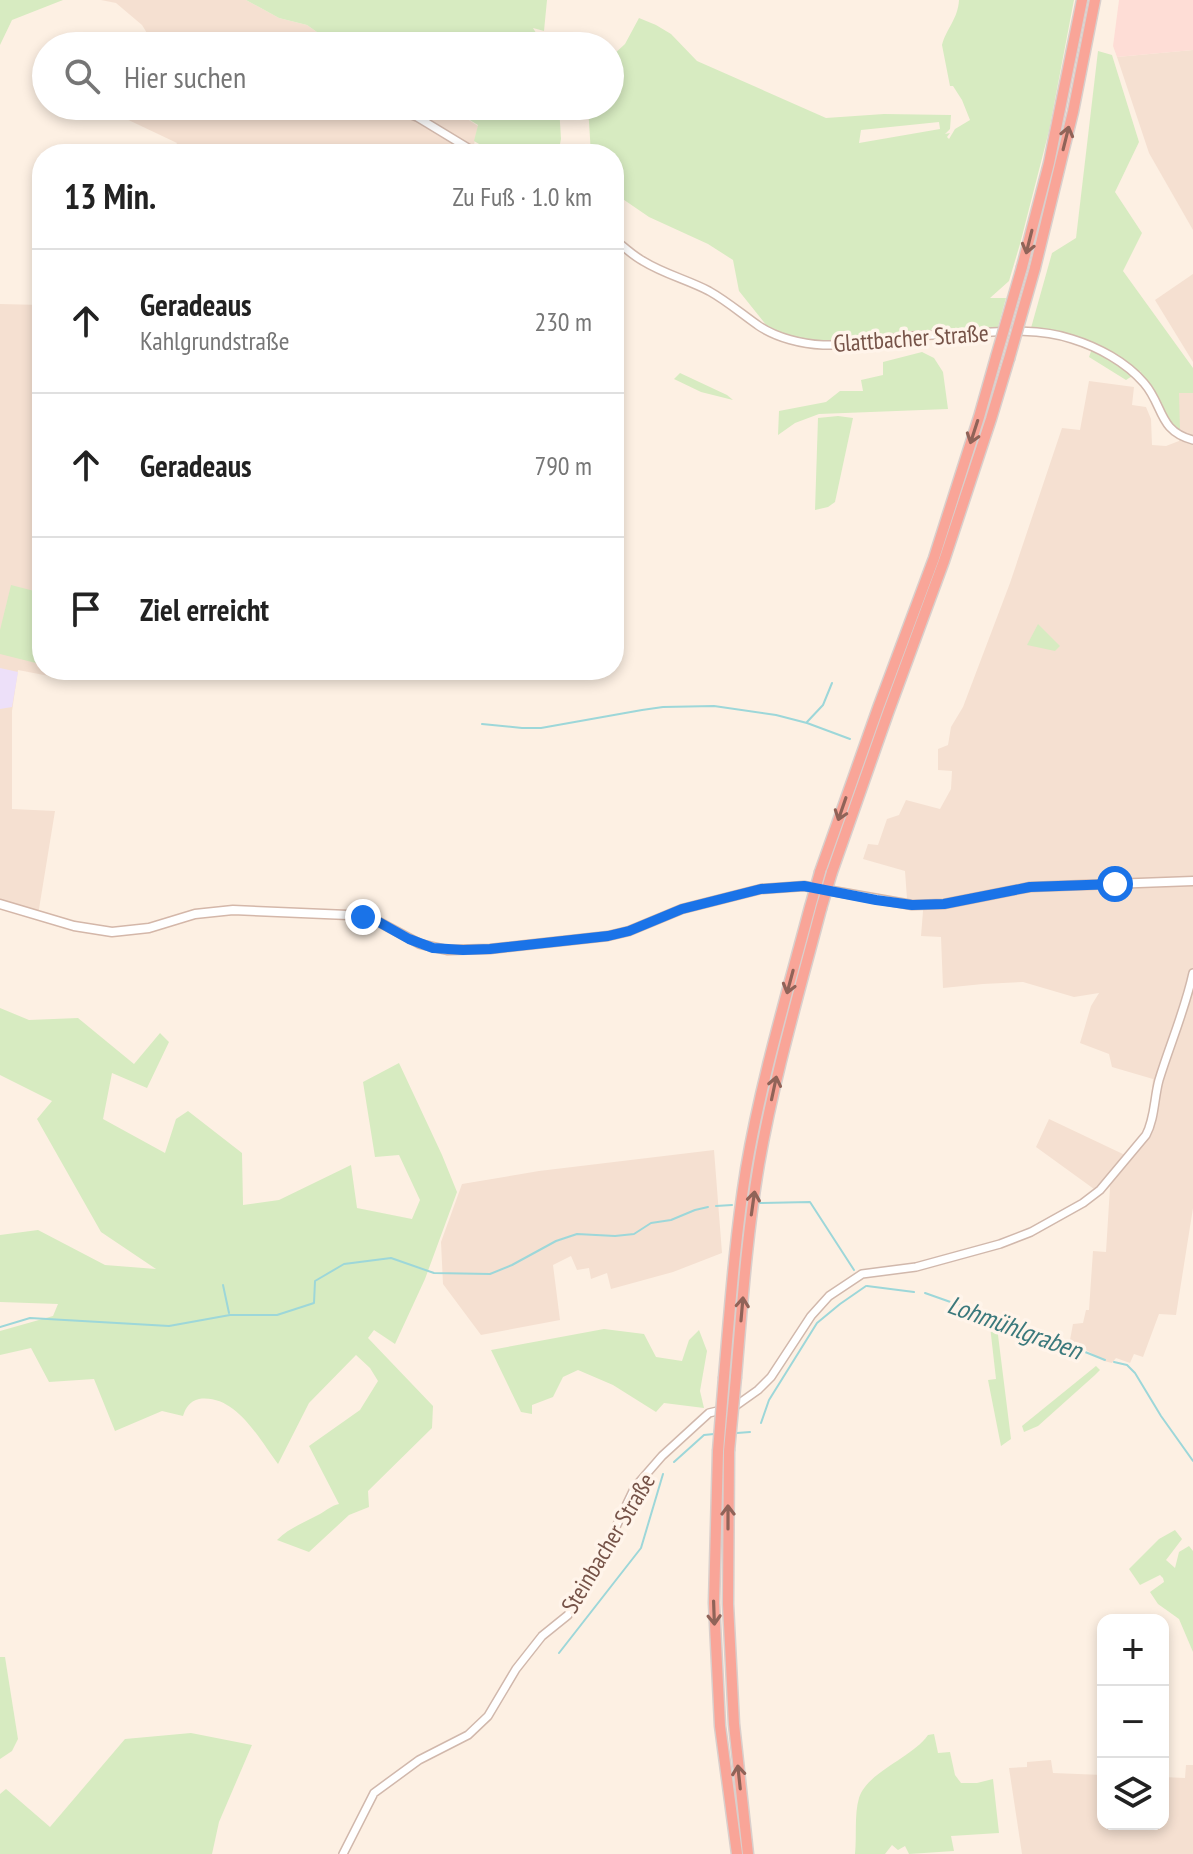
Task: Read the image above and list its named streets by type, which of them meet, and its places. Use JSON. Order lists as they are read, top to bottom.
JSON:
{
  "streets": {
    "street": ["Glattbacher Straße", "Steinbacher Straße"]
  },
  "water": ["Lohmühlgraben"],
  "page": {
    "search": "Hier suchen",
    "heading": ["13 Min.", "Zu Fuß · 1.0 km"],
    "list": [
      ["Geradeaus", "Kahlgrundstraße", "230 m"],
      ["Geradeaus", "790 m"],
      "Ziel erreicht"
    ],
    "map_buttons": ["+", "−"]
  }
}
